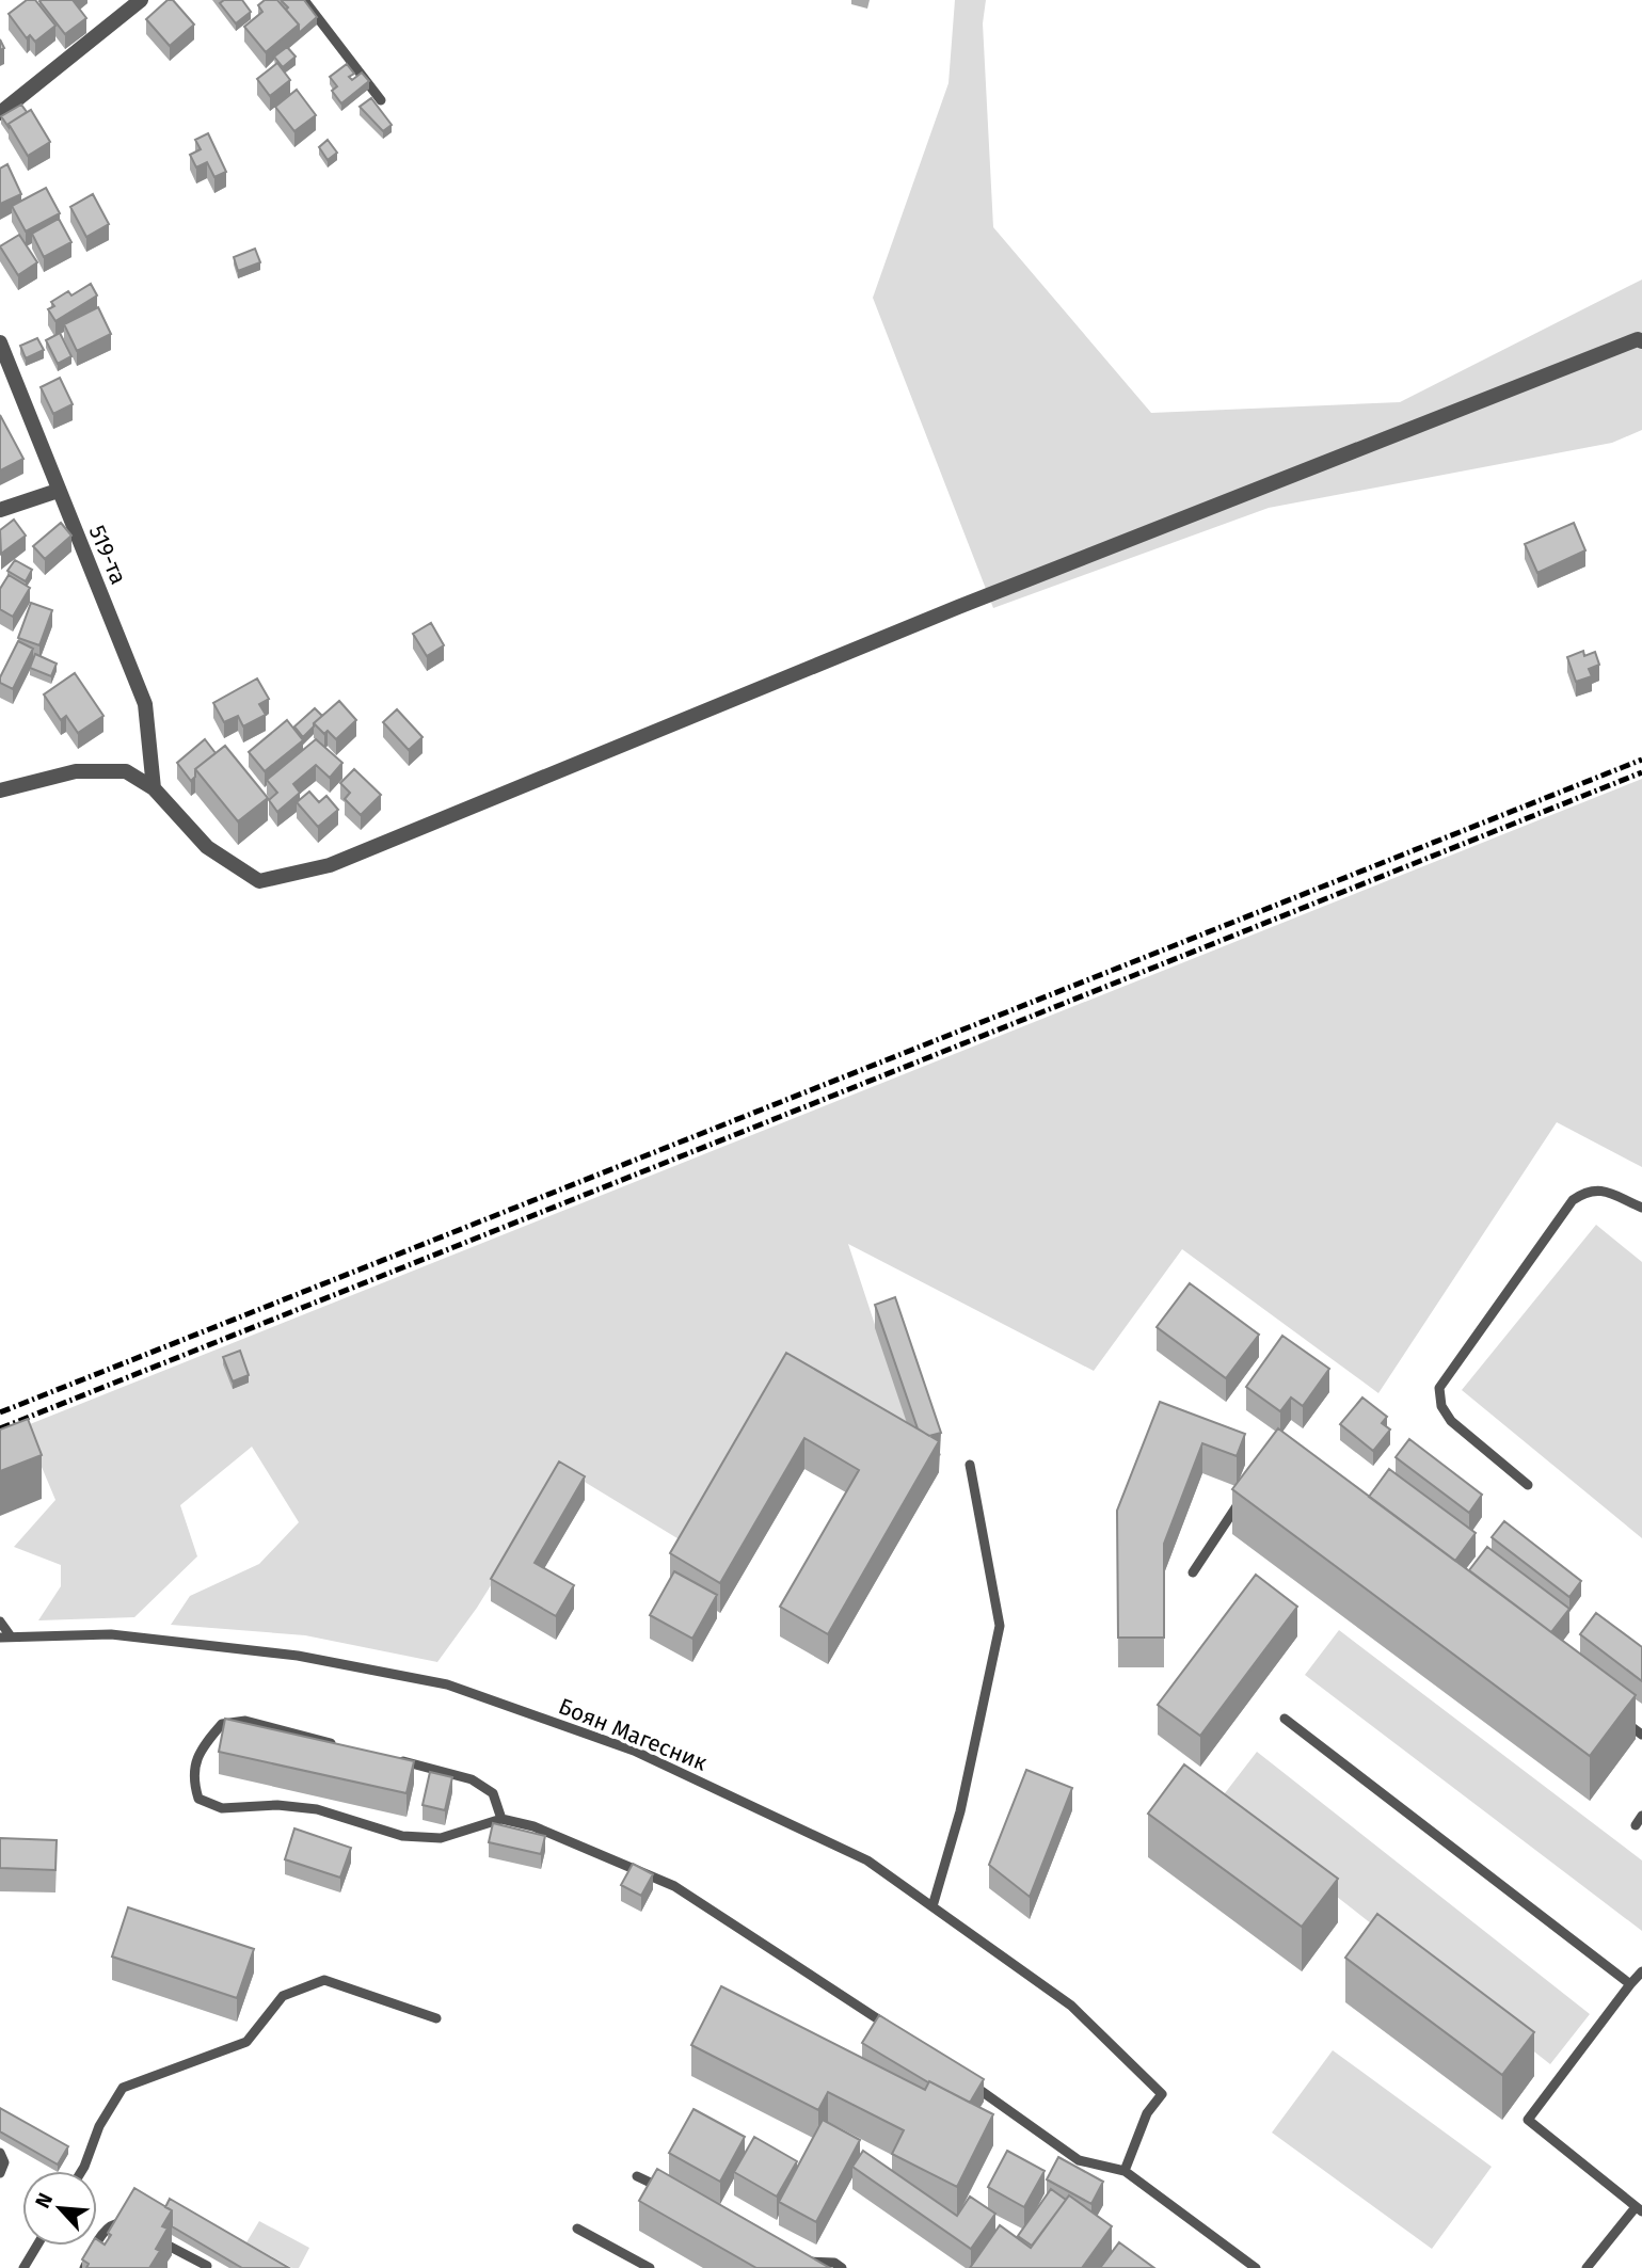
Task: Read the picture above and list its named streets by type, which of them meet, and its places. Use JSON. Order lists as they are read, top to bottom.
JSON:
{
  "streets": {
    "street": ["519-та"],
    "lane": ["Боян Магесник"]
  },
  "north": "top left"
}
